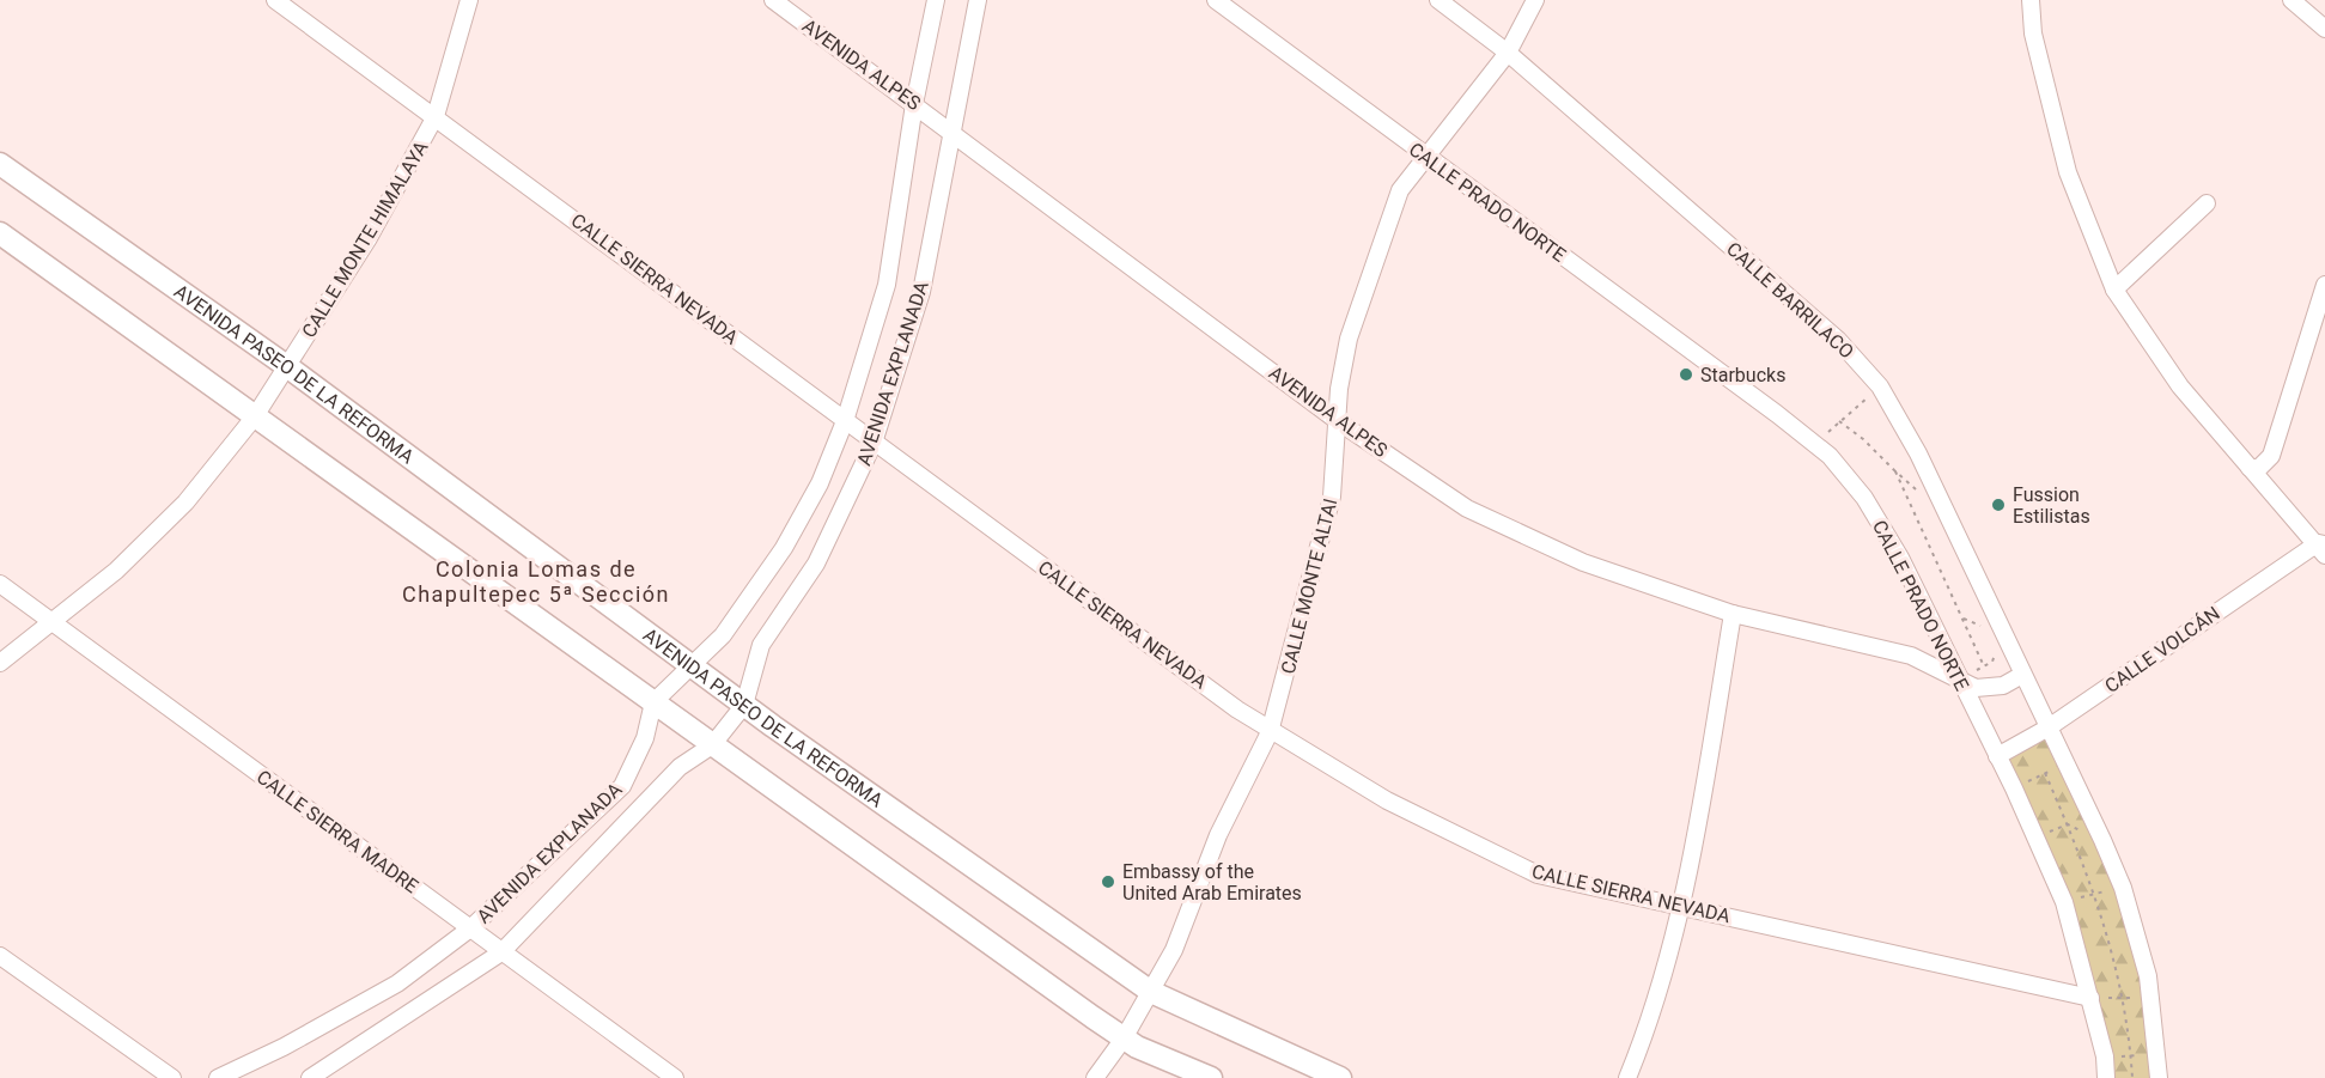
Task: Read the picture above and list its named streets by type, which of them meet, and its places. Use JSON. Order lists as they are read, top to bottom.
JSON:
{
  "streets": {
    "main road": ["AVENIDA PASEO DE LA REFORMA"],
    "street": [
      "AVENIDA ALPES",
      "CALLE PRADO NORTE",
      "CALLE MONTE HIMALAYA",
      "CALLE SIERRA NEVADA",
      "CALLE BARRILACO",
      "AVENIDA EXPLANADA",
      "CALLE MONTE ALTAI",
      "CALLE VOLCÁN",
      "CALLE SIERRA MADRE"
    ]
  },
  "crossings": [
    ["AVENIDA ALPES", "CALLE PRADO NORTE"],
    ["AVENIDA ALPES", "CALLE BARRILACO"],
    ["AVENIDA ALPES", "AVENIDA EXPLANADA"],
    ["AVENIDA ALPES", "CALLE MONTE ALTAI"],
    ["CALLE PRADO NORTE", "CALLE SIERRA NEVADA"],
    ["CALLE PRADO NORTE", "CALLE MONTE ALTAI"],
    ["CALLE PRADO NORTE", "CALLE VOLCÁN"],
    ["CALLE MONTE HIMALAYA", "CALLE SIERRA NEVADA"],
    ["CALLE MONTE HIMALAYA", "AVENIDA PASEO DE LA REFORMA"],
    ["CALLE MONTE HIMALAYA", "CALLE SIERRA MADRE"],
    ["CALLE SIERRA NEVADA", "AVENIDA EXPLANADA"],
    ["CALLE SIERRA NEVADA", "CALLE MONTE ALTAI"],
    ["CALLE BARRILACO", "CALLE MONTE ALTAI"],
    ["CALLE BARRILACO", "CALLE VOLCÁN"],
    ["AVENIDA PASEO DE LA REFORMA", "AVENIDA EXPLANADA"],
    ["AVENIDA PASEO DE LA REFORMA", "CALLE MONTE ALTAI"],
    ["AVENIDA EXPLANADA", "CALLE SIERRA MADRE"]
  ],
  "districts": ["Colonia Lomas de Chapultepec 5ª Sección"],
  "places": ["Starbucks", "Fussion Estilistas", "Embassy of the United Arab Emirates"]
}
